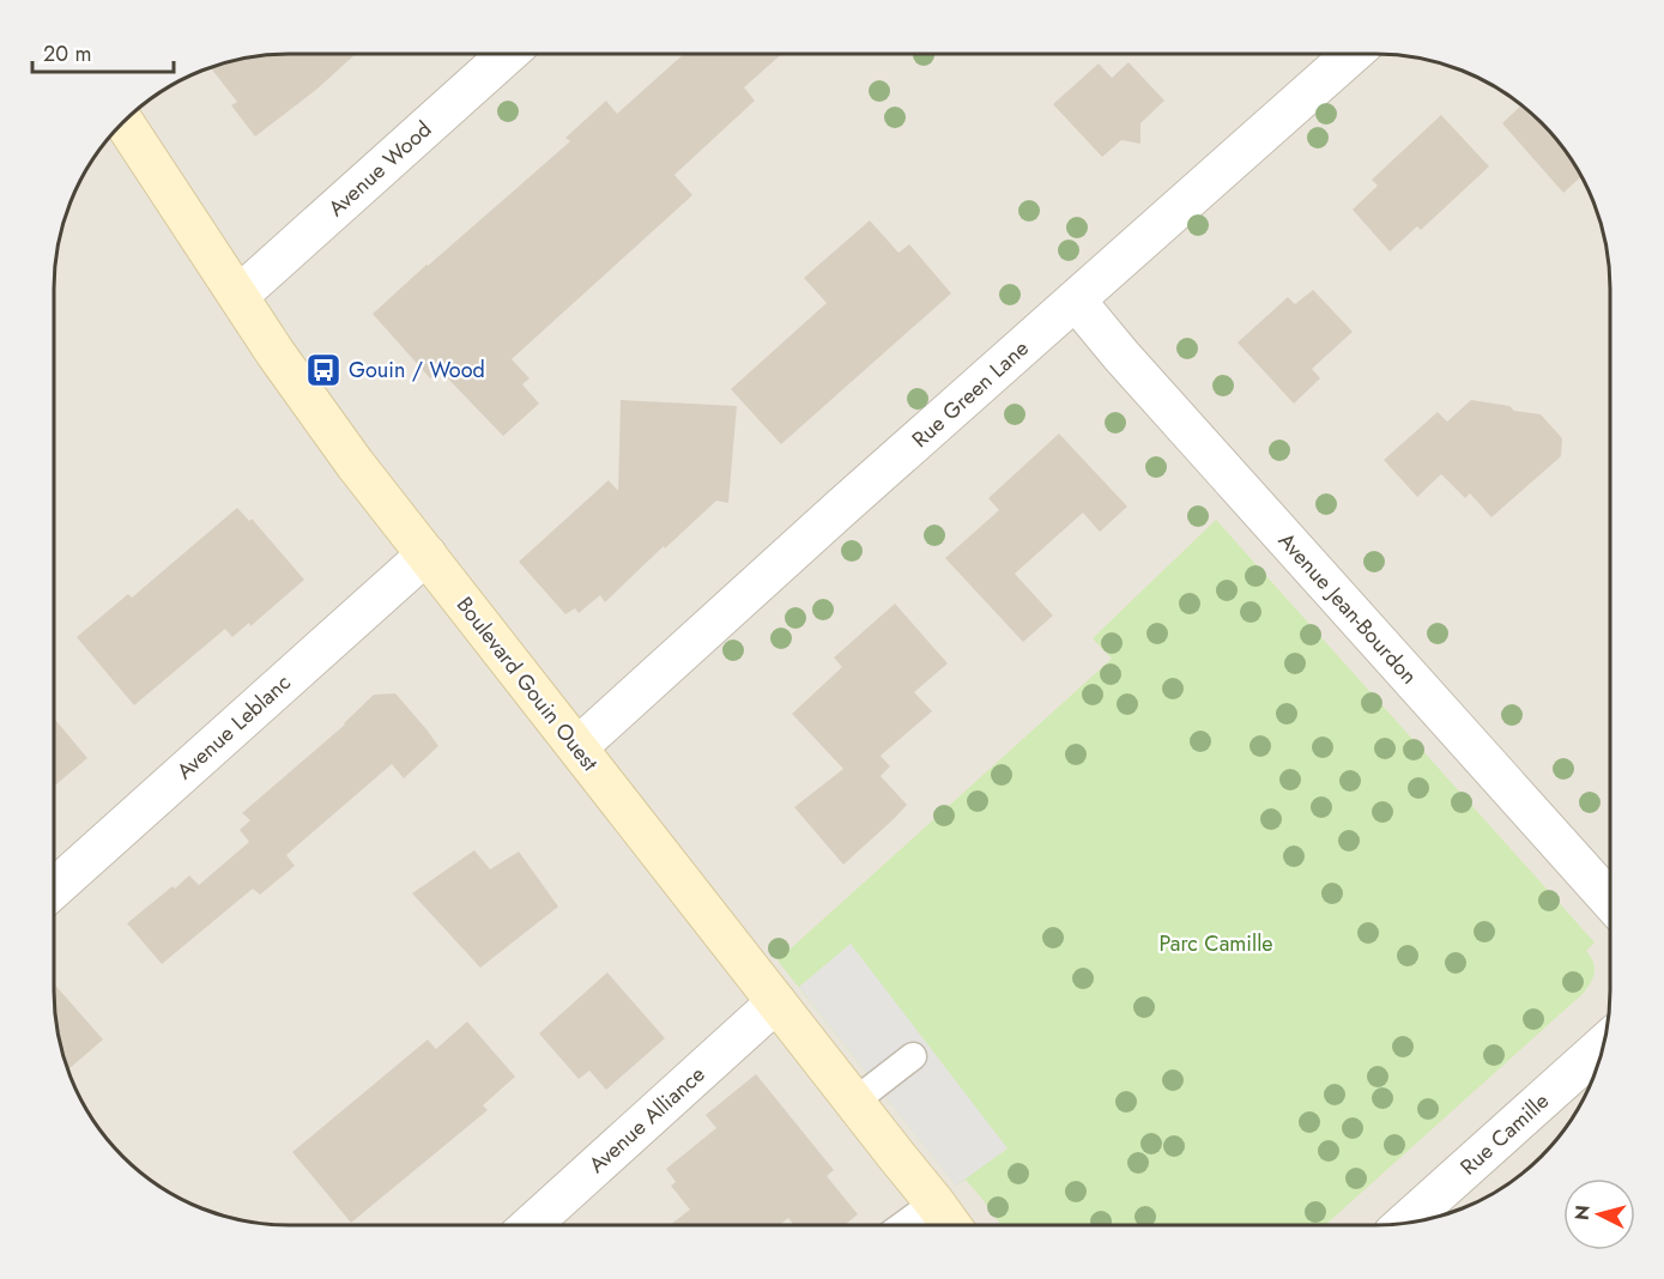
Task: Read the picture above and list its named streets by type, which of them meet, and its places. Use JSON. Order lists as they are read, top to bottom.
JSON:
{
  "streets": {
    "street": [
      "Avenue Wood",
      "Rue Green Lane",
      "Avenue Jean-Bourdon",
      "Boulevard Gouin Ouest",
      "Avenue Leblanc",
      "Avenue Alliance",
      "Rue Camille"
    ]
  },
  "crossings": [
    ["Avenue Wood", "Boulevard Gouin Ouest"],
    ["Rue Green Lane", "Avenue Jean-Bourdon"],
    ["Rue Green Lane", "Boulevard Gouin Ouest"],
    ["Boulevard Gouin Ouest", "Avenue Leblanc"],
    ["Boulevard Gouin Ouest", "Avenue Alliance"]
  ],
  "parks": ["Parc Camille"],
  "places": {
    "bus stop": ["Gouin / Wood"]
  },
  "scale_bar": "20 m",
  "north": "left"
}
